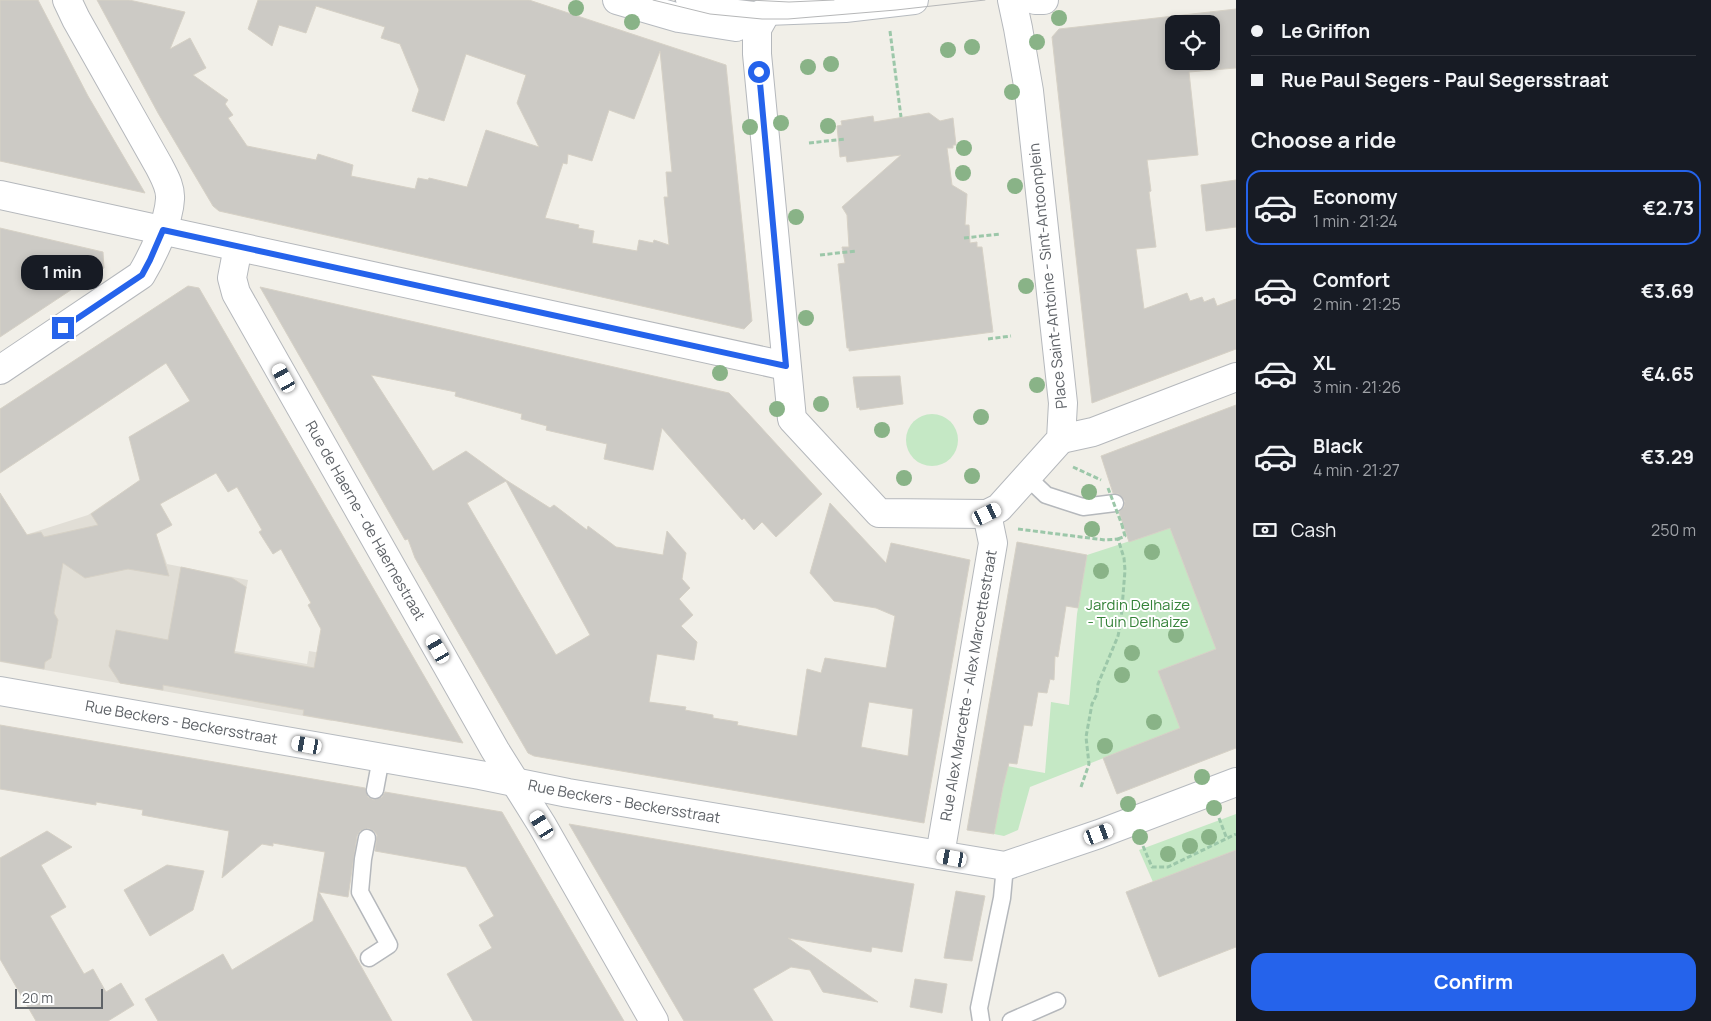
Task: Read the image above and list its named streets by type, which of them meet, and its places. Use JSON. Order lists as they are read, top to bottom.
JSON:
{
  "streets": {
    "street": [
      "Place Saint-Antoine - Sint-Antoonplein",
      "Rue de Haerne - de Haernestraat",
      "Rue Alex Marcette - Alex Marcettestraat",
      "Rue Beckers - Beckersstraat"
    ]
  },
  "crossings": [
    ["Rue de Haerne - de Haernestraat", "Rue Beckers - Beckersstraat"],
    ["Rue Alex Marcette - Alex Marcettestraat", "Rue Beckers - Beckersstraat"]
  ],
  "parks": ["Jardin Delhaize - Tuin Delhaize"],
  "scale_bar": "20 m",
  "page": {
    "banner": ["Le Griffon", "Rue Paul Segers - Paul Segersstraat"],
    "heading": "Choose a ride",
    "list": [
      {
        "name": "Economy",
        "note": "1 min · 21:24",
        "value": "€2.73"
      },
      {
        "name": "Comfort",
        "note": "2 min · 21:25",
        "value": "€3.69"
      },
      {
        "name": "XL",
        "note": "3 min · 21:26",
        "value": "€4.65"
      },
      {
        "name": "Black",
        "note": "4 min · 21:27",
        "value": "€3.29"
      }
    ],
    "bubble": "1 min",
    "pay": ["Cash", "250 m"],
    "buttons": "Confirm",
    "scale": "20 m"
  }
}
